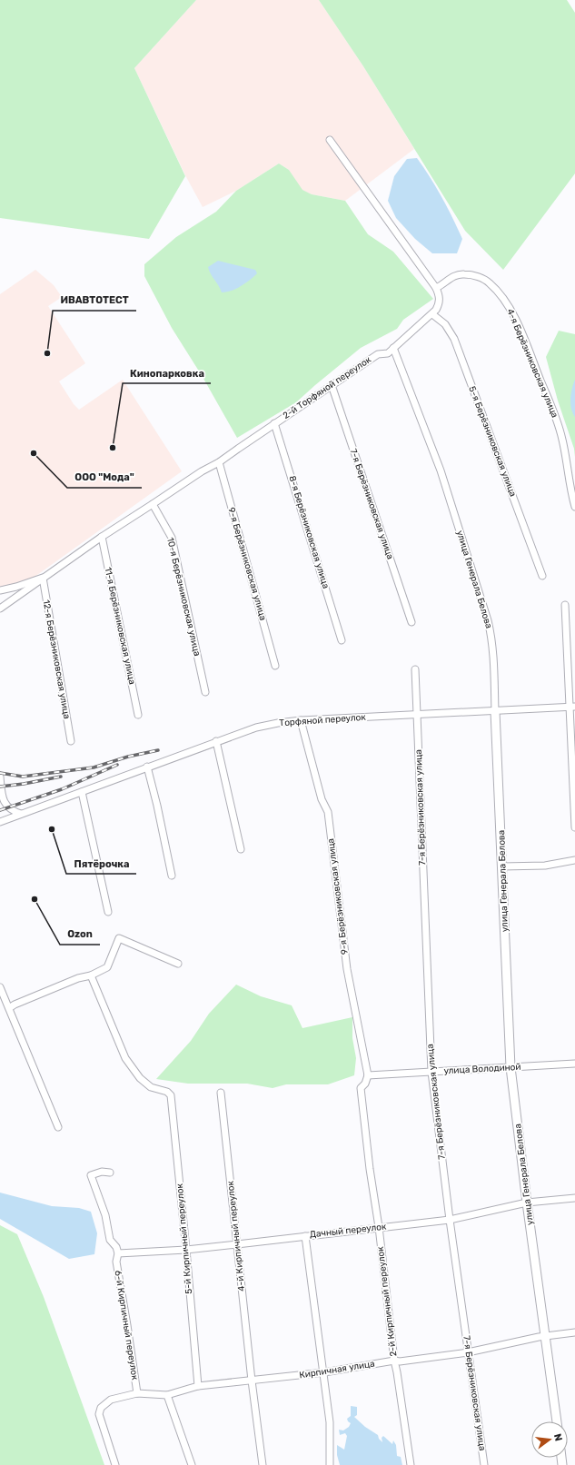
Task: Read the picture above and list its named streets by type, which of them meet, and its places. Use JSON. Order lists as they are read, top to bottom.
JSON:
{
  "streets": {
    "main road": ["улица Генерала Белова"],
    "street": [
      "4-я Берёзниковская улица",
      "2-й Торфяной переулок",
      "5-я Берёзниковская улица",
      "7-я Берёзниковская улица",
      "8-я Берёзниковская улица",
      "9-я Берёзниковская улица",
      "10-я Берёзниковская улица",
      "11-я Берёзниковская улица",
      "12-я Берёзниковская улица",
      "Торфяной переулок",
      "улица Володиной",
      "Дачный переулок",
      "4-й Кирпичный переулок",
      "5-й Кирпичный переулок",
      "2-й Кирпичный переулок",
      "6-й Кирпичный переулок",
      "Кирпичная улица"
    ]
  },
  "crossings": [
    ["4-я Берёзниковская улица", "2-й Торфяной переулок"],
    ["2-й Торфяной переулок", "5-я Берёзниковская улица"],
    ["2-й Торфяной переулок", "7-я Берёзниковская улица"],
    ["2-й Торфяной переулок", "8-я Берёзниковская улица"],
    ["2-й Торфяной переулок", "9-я Берёзниковская улица"],
    ["2-й Торфяной переулок", "улица Генерала Белова"],
    ["2-й Торфяной переулок", "10-я Берёзниковская улица"],
    ["2-й Торфяной переулок", "11-я Берёзниковская улица"],
    ["2-й Торфяной переулок", "12-я Берёзниковская улица"],
    ["7-я Берёзниковская улица", "Торфяной переулок"],
    ["7-я Берёзниковская улица", "улица Володиной"],
    ["7-я Берёзниковская улица", "Дачный переулок"],
    ["7-я Берёзниковская улица", "Кирпичная улица"],
    ["9-я Берёзниковская улица", "Торфяной переулок"],
    ["9-я Берёзниковская улица", "улица Володиной"],
    ["9-я Берёзниковская улица", "2-й Кирпичный переулок"],
    ["улица Генерала Белова", "Торфяной переулок"],
    ["улица Генерала Белова", "улица Володиной"],
    ["улица Генерала Белова", "Дачный переулок"],
    ["улица Генерала Белова", "Кирпичная улица"],
    ["улица Володиной", "2-й Кирпичный переулок"],
    ["Дачный переулок", "4-й Кирпичный переулок"],
    ["Дачный переулок", "5-й Кирпичный переулок"],
    ["Дачный переулок", "2-й Кирпичный переулок"],
    ["Дачный переулок", "6-й Кирпичный переулок"],
    ["4-й Кирпичный переулок", "Кирпичная улица"],
    ["5-й Кирпичный переулок", "Кирпичная улица"],
    ["2-й Кирпичный переулок", "Кирпичная улица"],
    ["6-й Кирпичный переулок", "Кирпичная улица"]
  ],
  "places": [
    "ИВАВТОТЕСТ",
    "Кинопарковка",
    "ООО \"Мода\"",
    "Пятёрочка",
    "Ozon"
  ],
  "north": "right"
}
